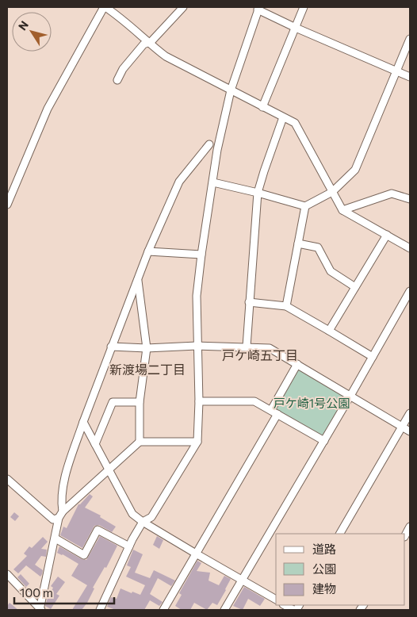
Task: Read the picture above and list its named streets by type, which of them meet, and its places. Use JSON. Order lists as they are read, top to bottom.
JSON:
{
  "districts": ["戸ケ崎五丁目", "新渡場二丁目"],
  "parks": ["戸ケ崎1号公園"],
  "legend": ["道路", "公園", "建物"],
  "scale_bar": "100 m",
  "north": "top left"
}
